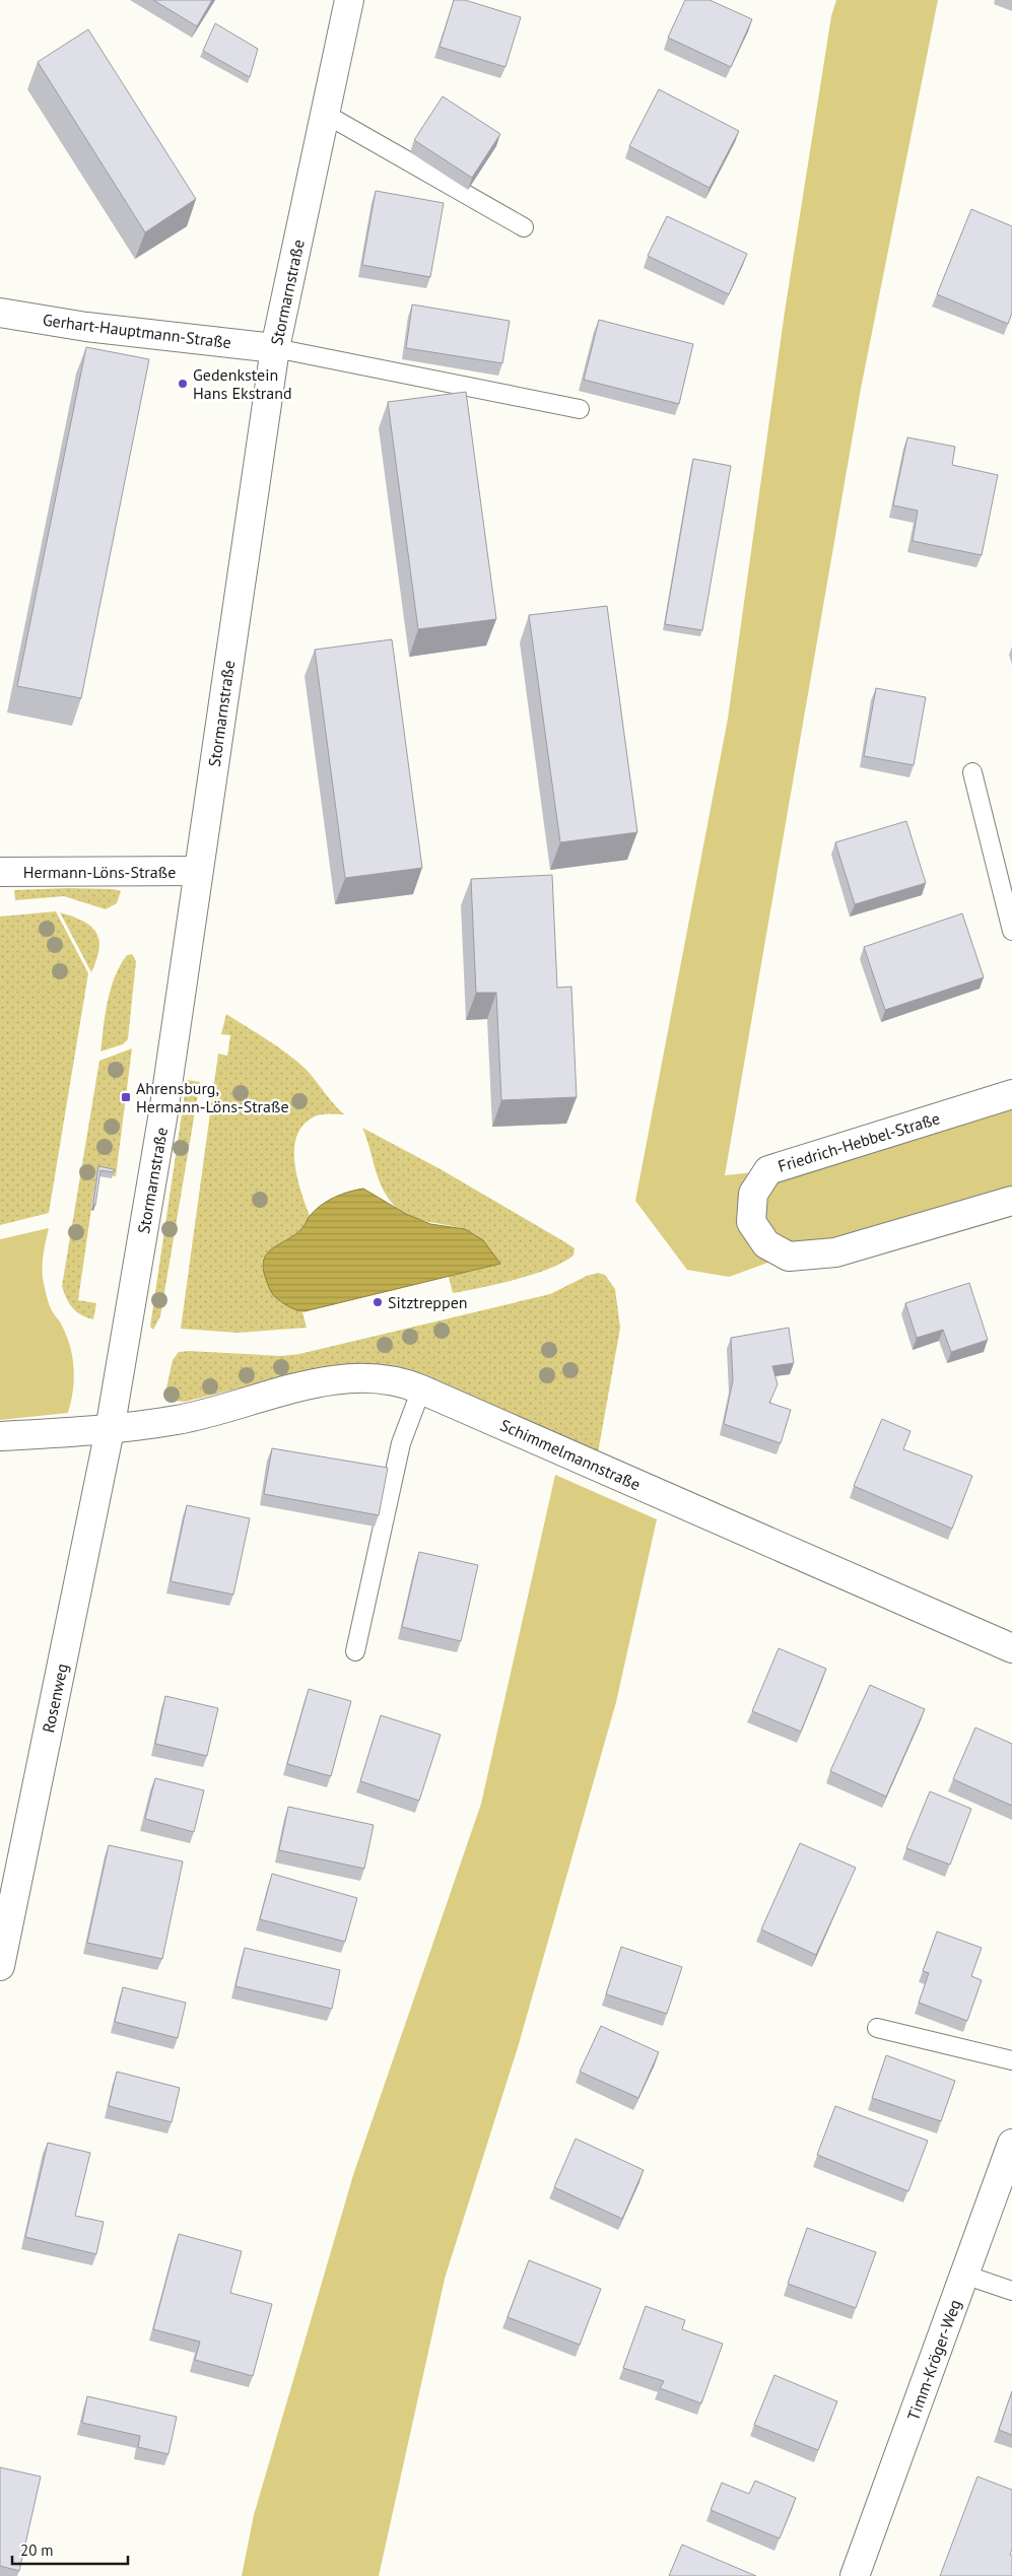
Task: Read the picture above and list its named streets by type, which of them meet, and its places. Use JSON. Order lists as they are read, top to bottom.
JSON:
{
  "streets": {
    "street": [
      "Stormarnstraße",
      "Gerhart-Hauptmann-Straße",
      "Hermann-Löns-Straße",
      "Friedrich-Hebbel-Straße",
      "Schimmelmannstraße",
      "Rosenweg",
      "Timm-Kröger-Weg"
    ]
  },
  "crossings": [
    ["Stormarnstraße", "Gerhart-Hauptmann-Straße"],
    ["Stormarnstraße", "Hermann-Löns-Straße"],
    ["Stormarnstraße", "Schimmelmannstraße"],
    ["Stormarnstraße", "Rosenweg"],
    ["Schimmelmannstraße", "Rosenweg"]
  ],
  "places": {
    "other": ["Gedenkstein Hans Ekstrand", "Sitztreppen"],
    "transit": ["Ahrensburg, Hermann-Löns-Straße"]
  },
  "scale_bar": "20 m"
}
